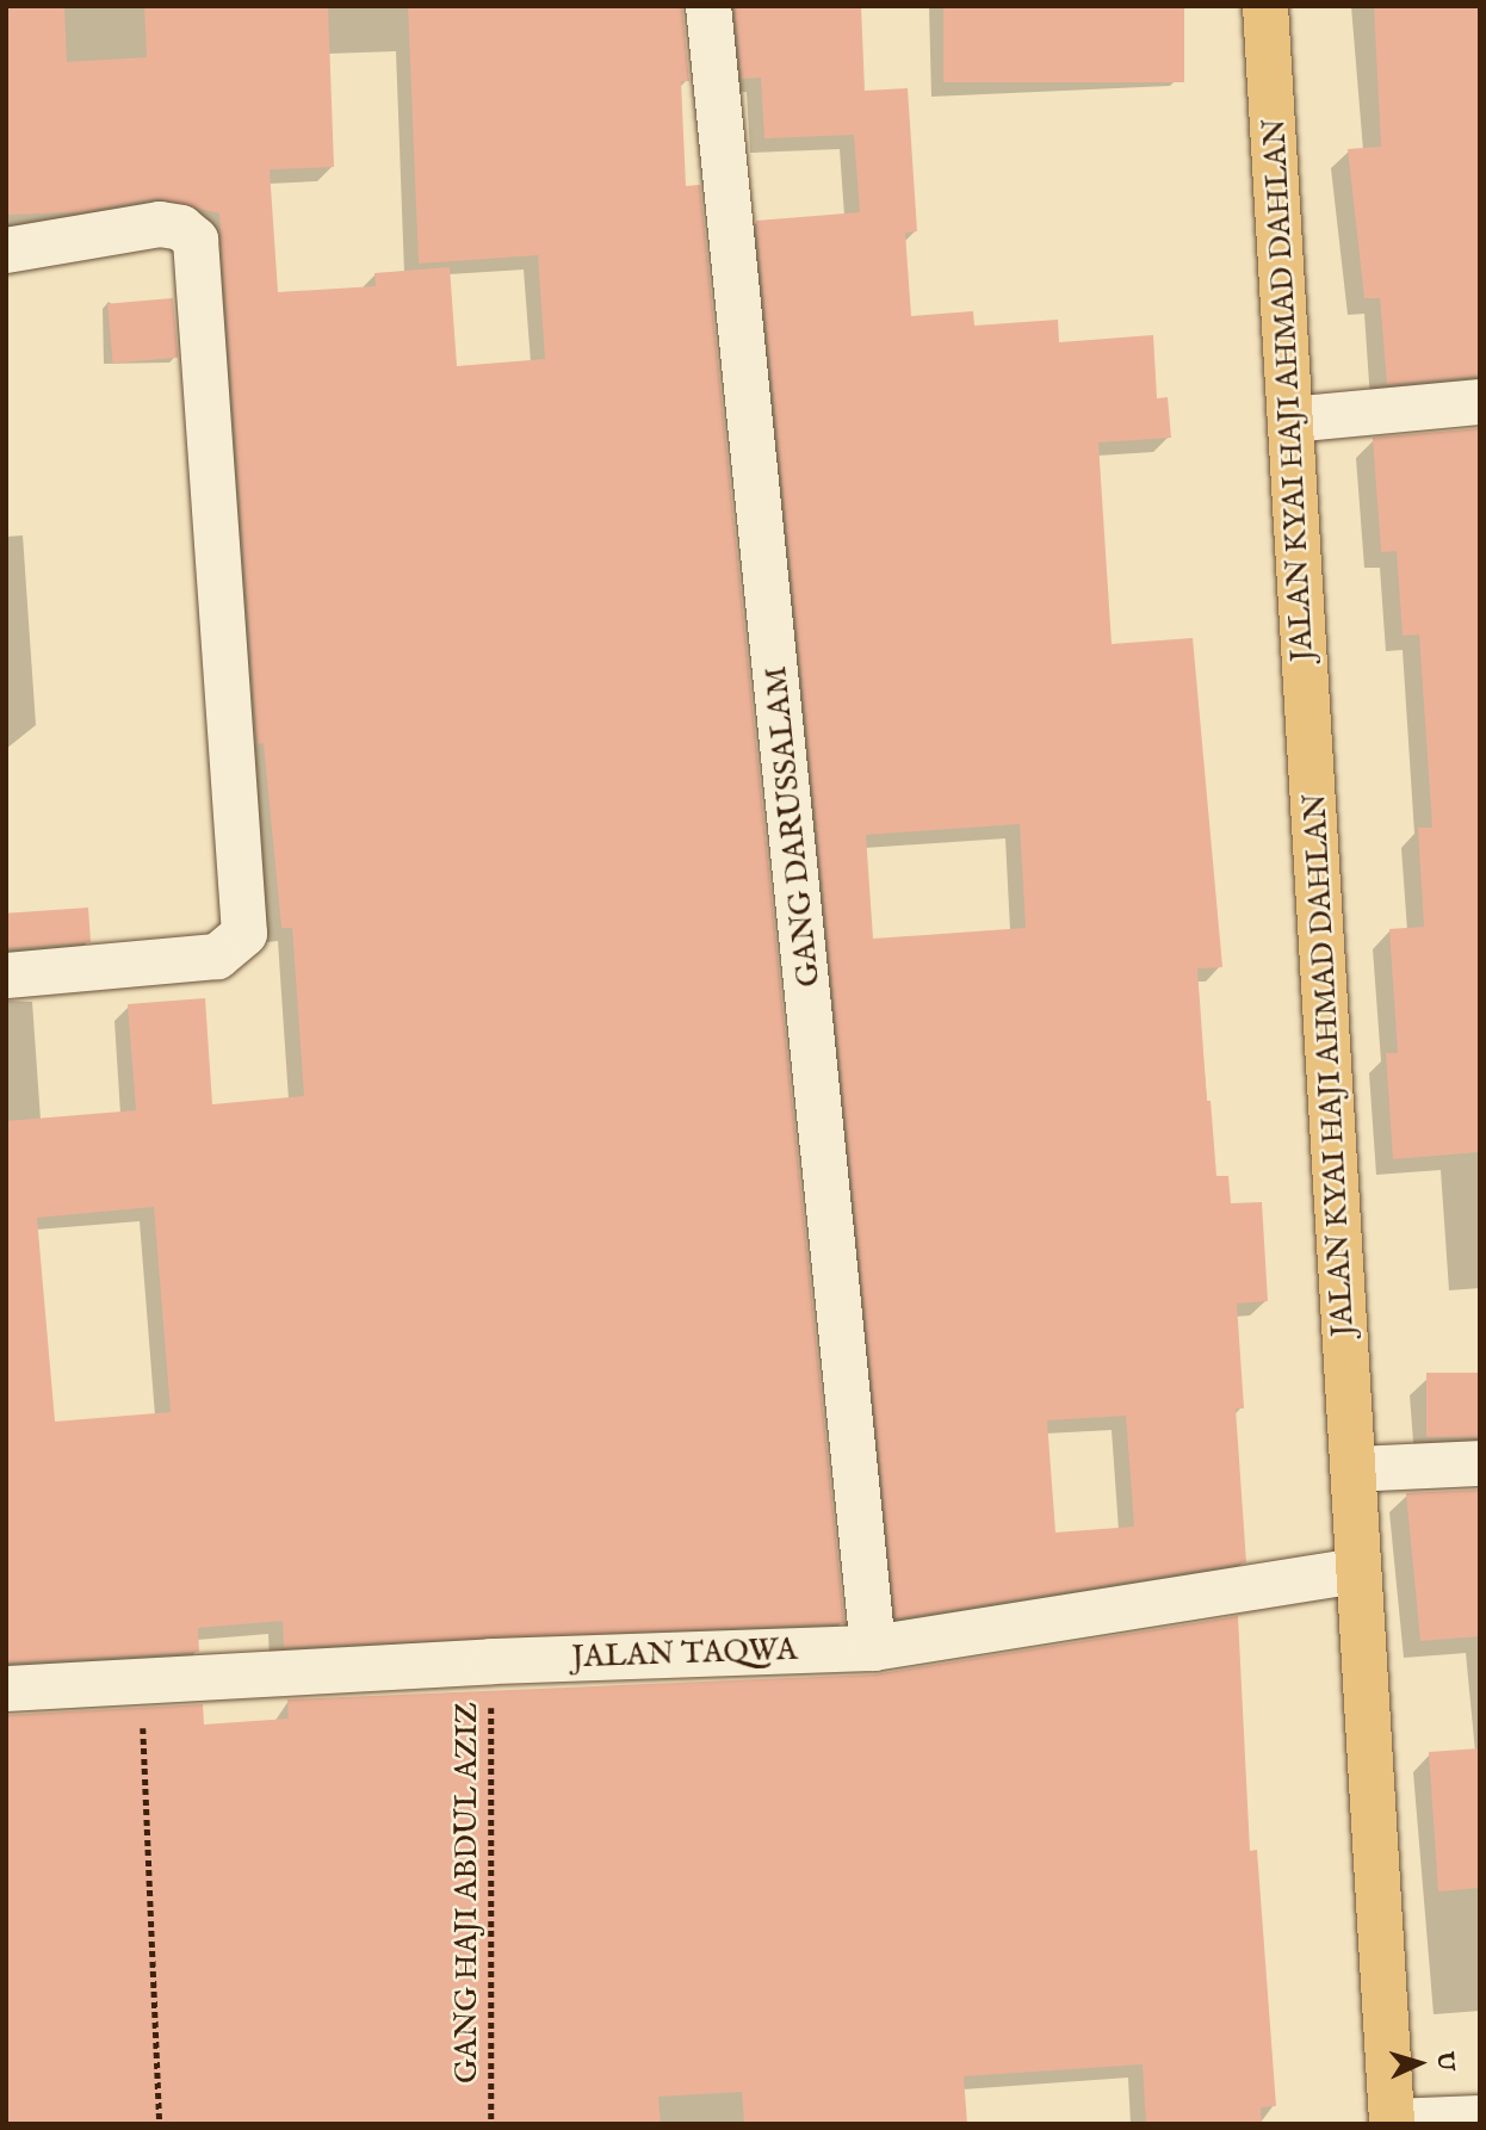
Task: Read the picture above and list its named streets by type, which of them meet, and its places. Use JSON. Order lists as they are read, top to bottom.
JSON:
{
  "streets": {
    "main road": ["JALAN KYAI HAJI AHMAD DAHLAN"],
    "street": ["GANG DARUSSALAM", "JALAN TAQWA"],
    "path": ["GANG HAJI ABDUL AZIZ"]
  },
  "crossings": [
    ["JALAN KYAI HAJI AHMAD DAHLAN", "JALAN TAQWA"],
    ["GANG DARUSSALAM", "JALAN TAQWA"],
    ["JALAN TAQWA", "GANG HAJI ABDUL AZIZ"]
  ],
  "north": "right"
}
